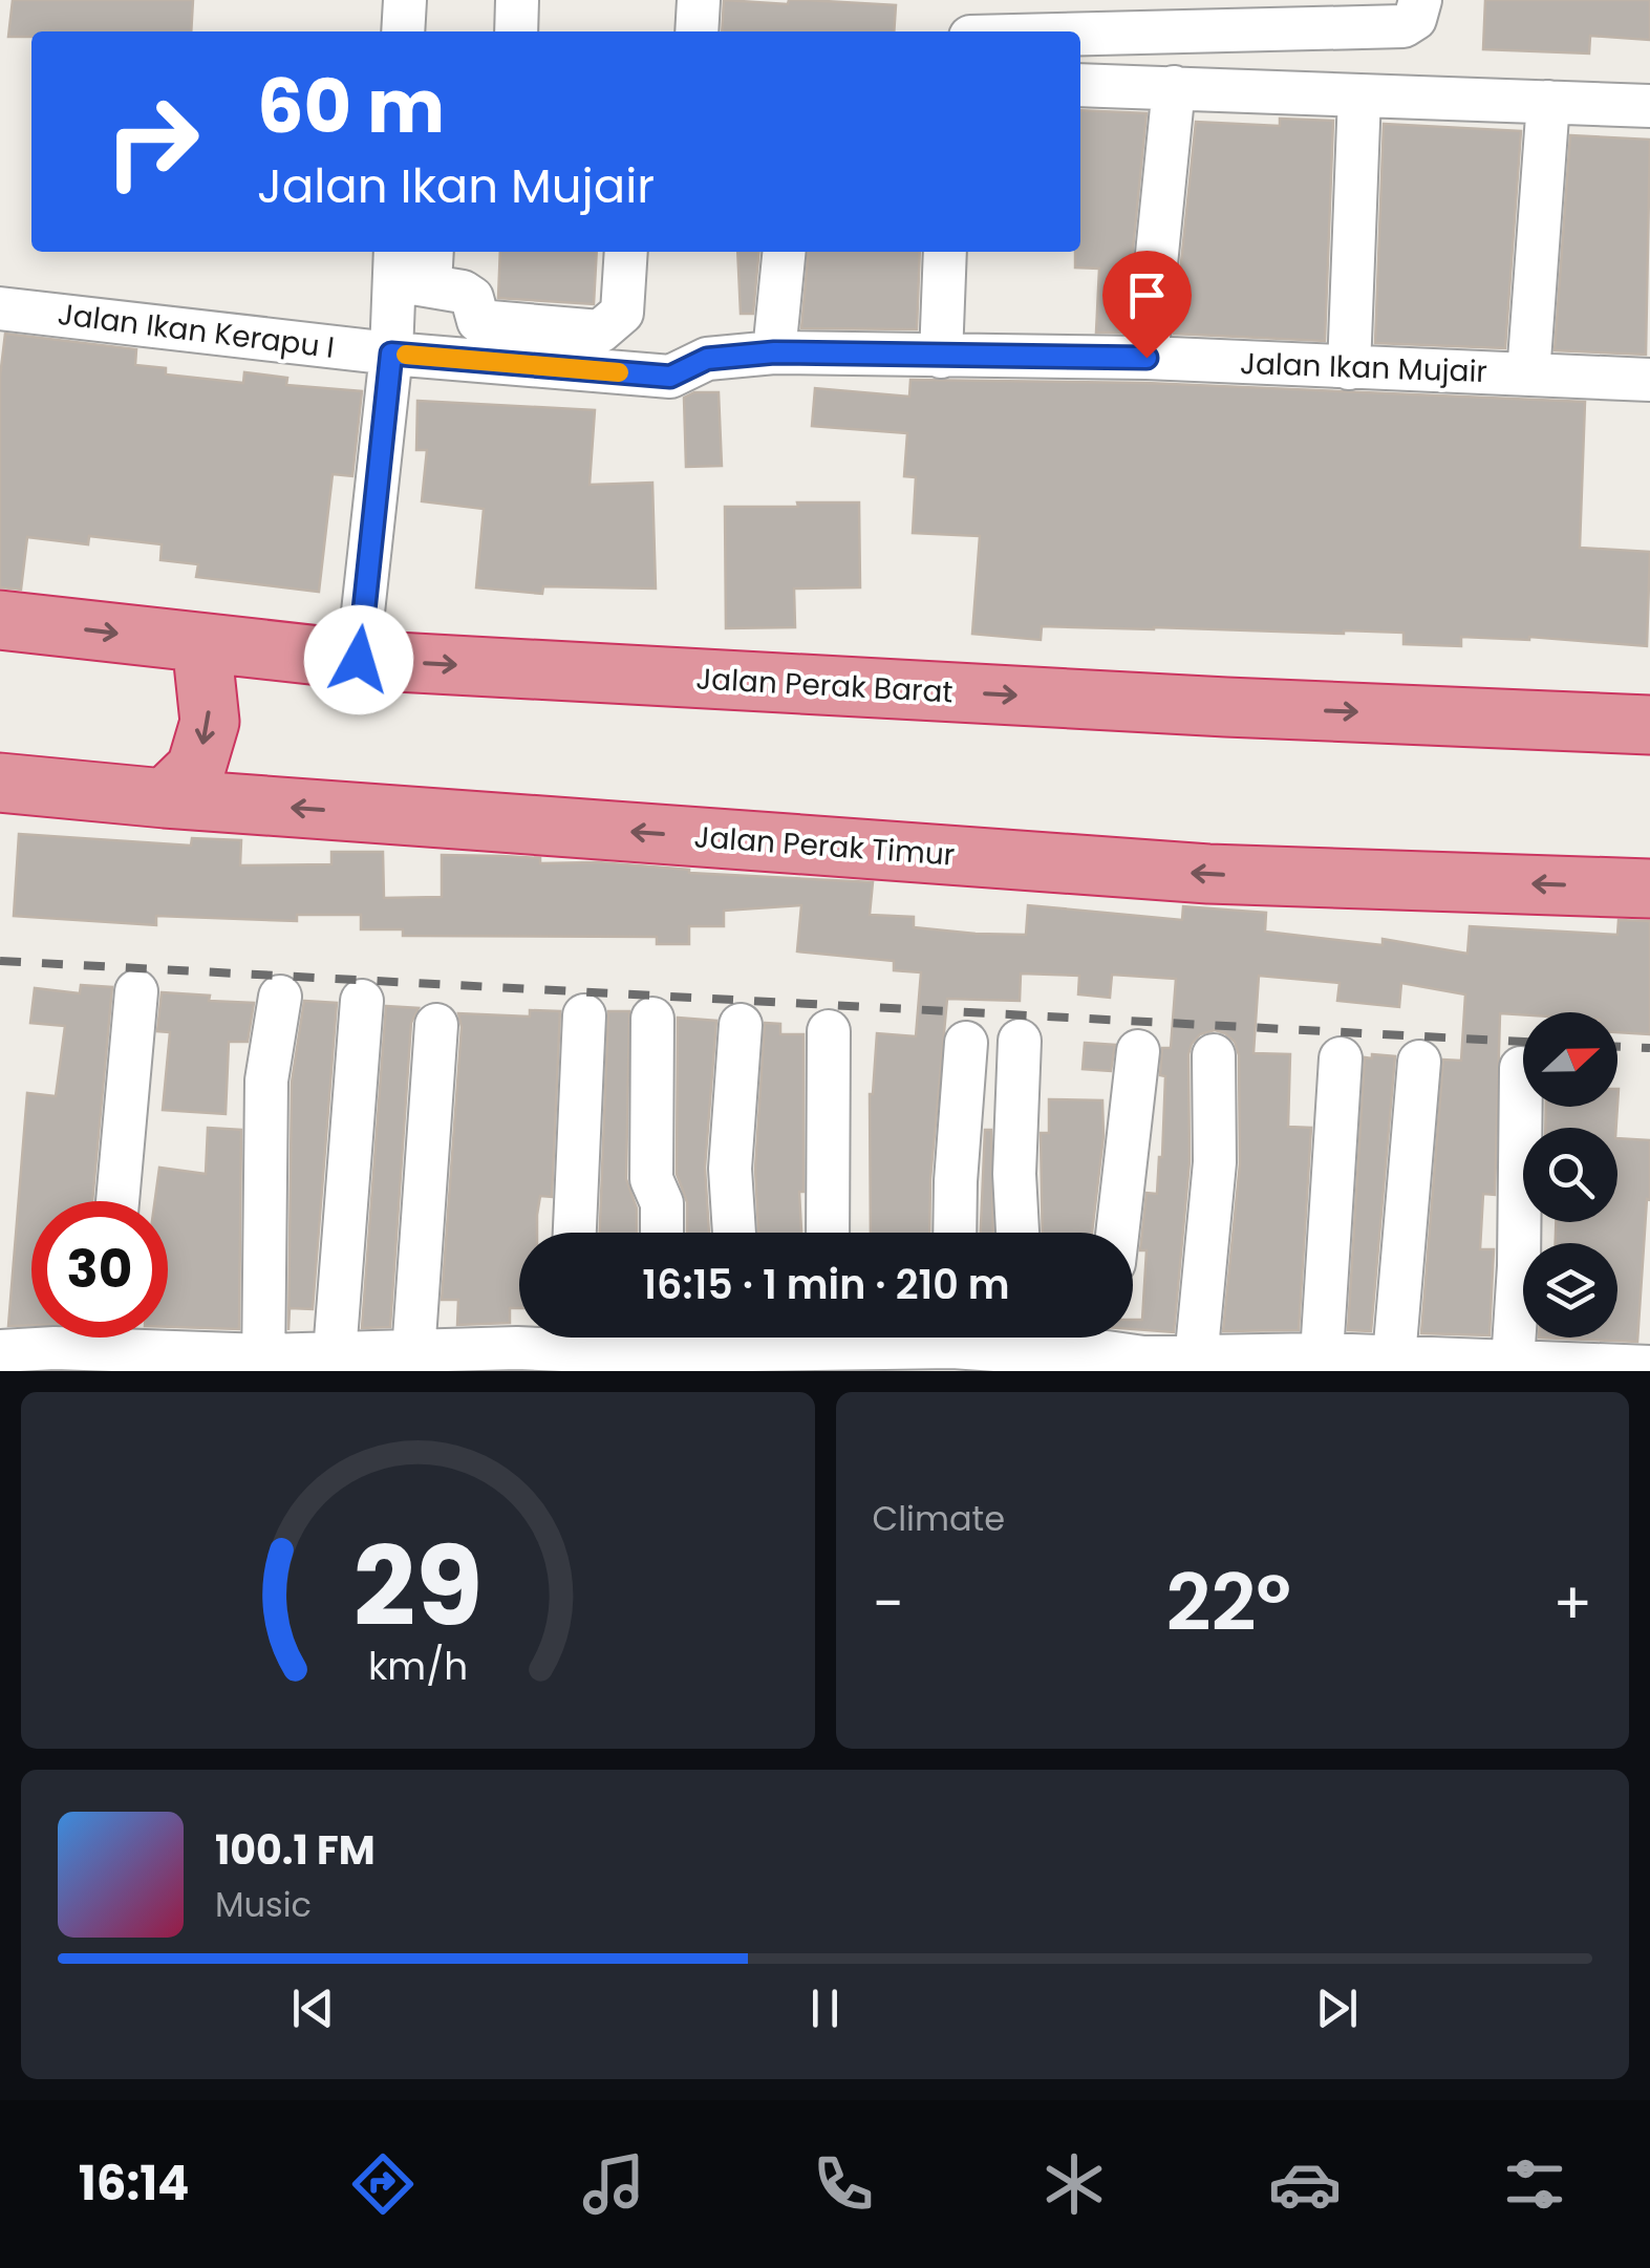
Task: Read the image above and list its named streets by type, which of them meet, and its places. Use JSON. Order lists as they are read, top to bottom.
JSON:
{
  "streets": {
    "highway": ["Jalan Perak Barat", "Jalan Perak Timur"],
    "street": ["Jalan Ikan Kerapu I", "Jalan Ikan Mujair"]
  },
  "crossings": [
    ["Jalan Ikan Kerapu I", "Jalan Ikan Mujair"]
  ],
  "one_way": ["Jalan Perak Barat", "Jalan Perak Timur"],
  "north": "right",
  "page": {
    "turn": ["60 m", "Jalan Ikan Mujair"],
    "limit": "30",
    "trip": "16:15 · 1 min · 210 m",
    "tile": "Climate",
    "heat": ["−", "22°", "+"],
    "song": ["100.1 FM", "Music"],
    "tabs": "16:14",
    "gauge": ["29", "km/h"]
  }
}
